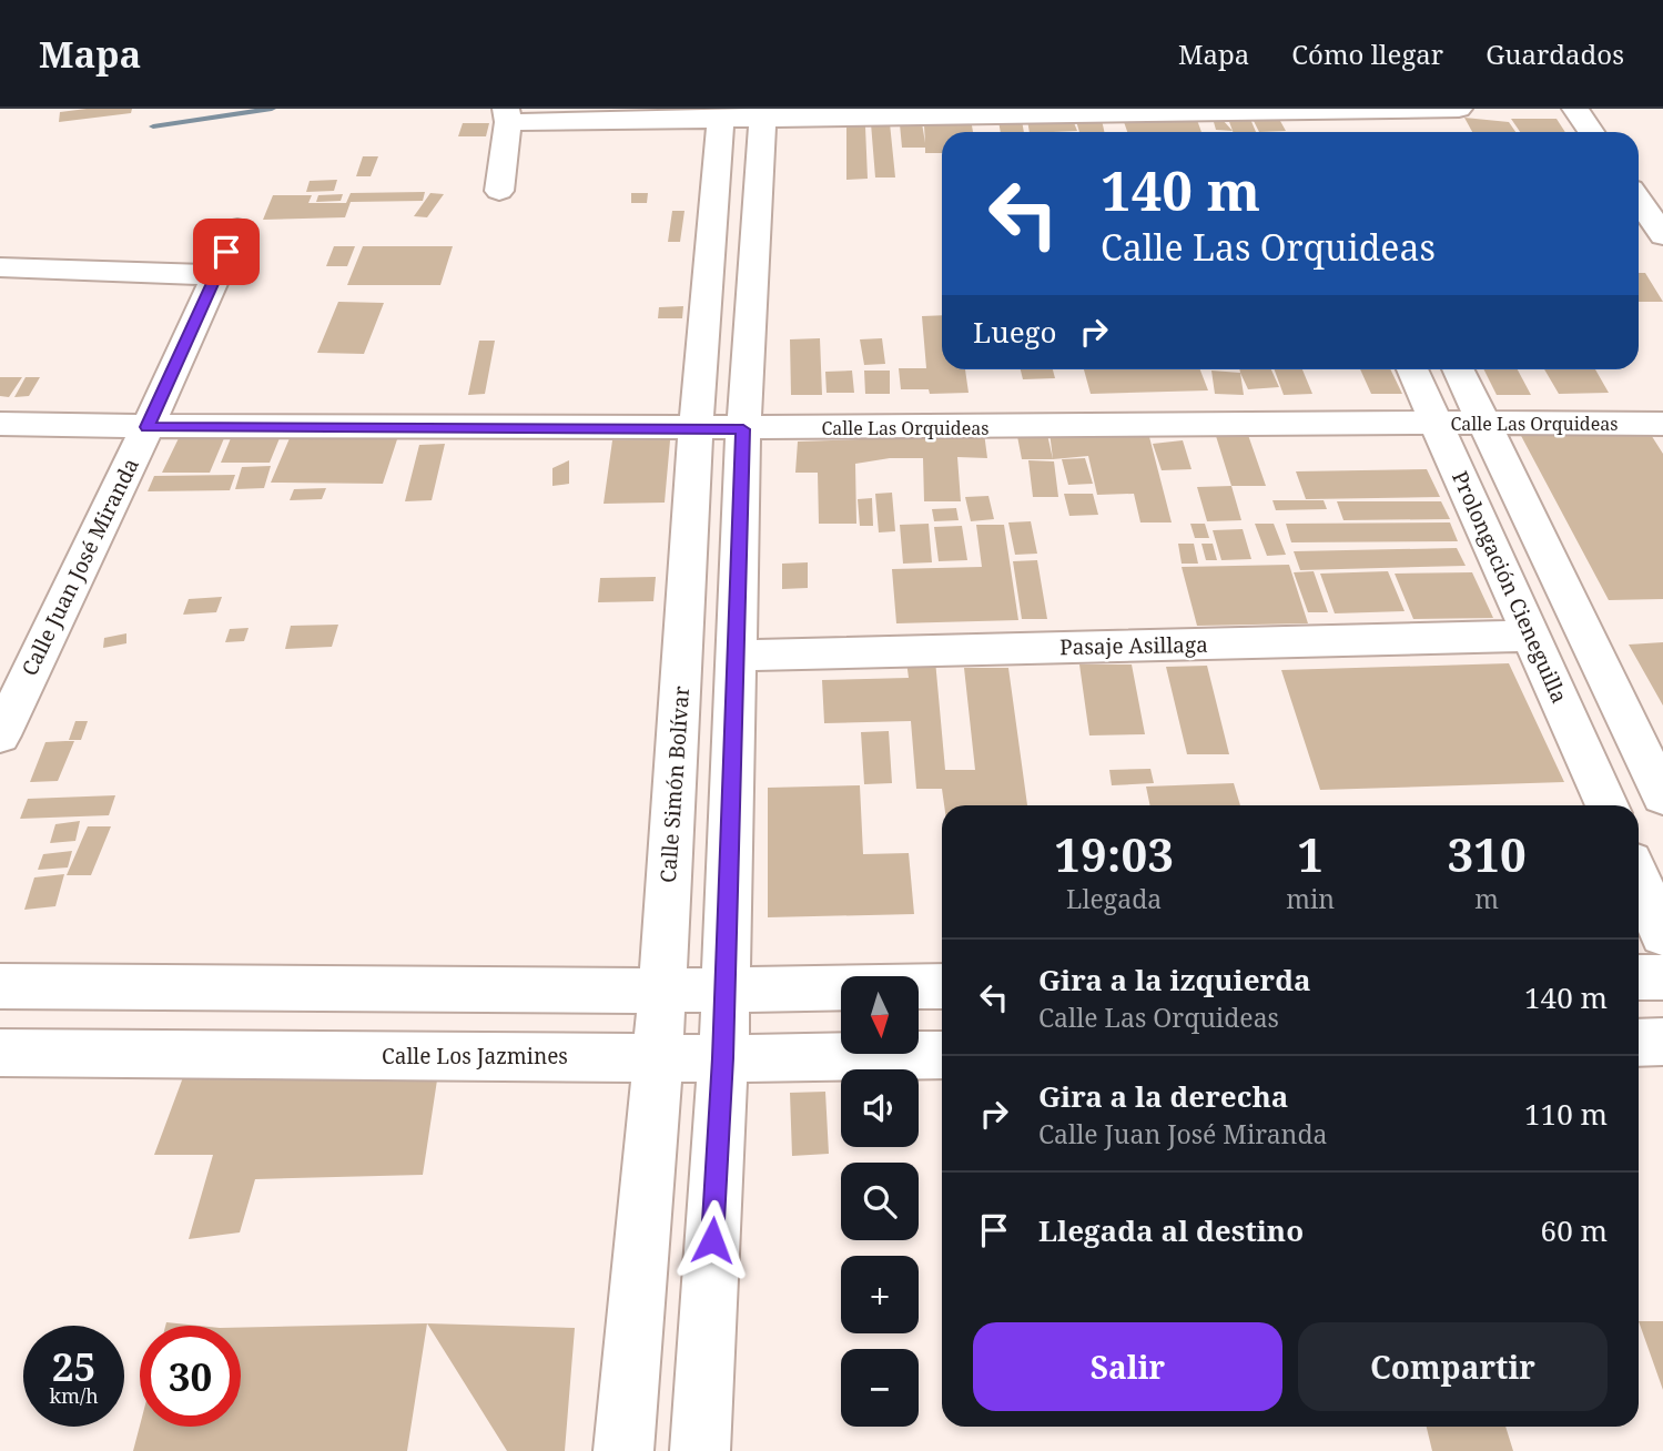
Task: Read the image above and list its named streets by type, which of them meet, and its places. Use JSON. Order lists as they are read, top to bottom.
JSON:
{
  "streets": {
    "street": [
      "Calle Las Orquideas",
      "Calle Juan José Miranda",
      "Prolongación Cieneguilla",
      "Pasaje Asillaga",
      "Calle Simón Bolívar",
      "Calle Los Jazmines"
    ]
  },
  "crossings": [
    ["Calle Las Orquideas", "Calle Juan José Miranda"],
    ["Calle Las Orquideas", "Prolongación Cieneguilla"],
    ["Calle Las Orquideas", "Calle Simón Bolívar"],
    ["Prolongación Cieneguilla", "Pasaje Asillaga"],
    ["Calle Simón Bolívar", "Calle Los Jazmines"]
  ],
  "north": "bottom",
  "page": {
    "header": "Mapa",
    "nav": ["Mapa", "Cómo llegar", "Guardados"],
    "turn": ["140 m", "Calle Las Orquideas"],
    "then": "Luego",
    "eta": [
      "19:03",
      "Llegada",
      "1",
      "min",
      "310",
      "m"
    ],
    "list": [
      {
        "name": "Gira a la izquierda",
        "note": "Calle Las Orquideas",
        "value": "140 m"
      },
      {
        "name": "Gira a la derecha",
        "note": "Calle Juan José Miranda",
        "value": "110 m"
      },
      {
        "name": "Llegada al destino",
        "value": "60 m"
      }
    ],
    "map_buttons": ["+", "−"],
    "buttons": ["Salir", "Compartir"],
    "speed": "25 km/h",
    "limit": "30"
  }
}
